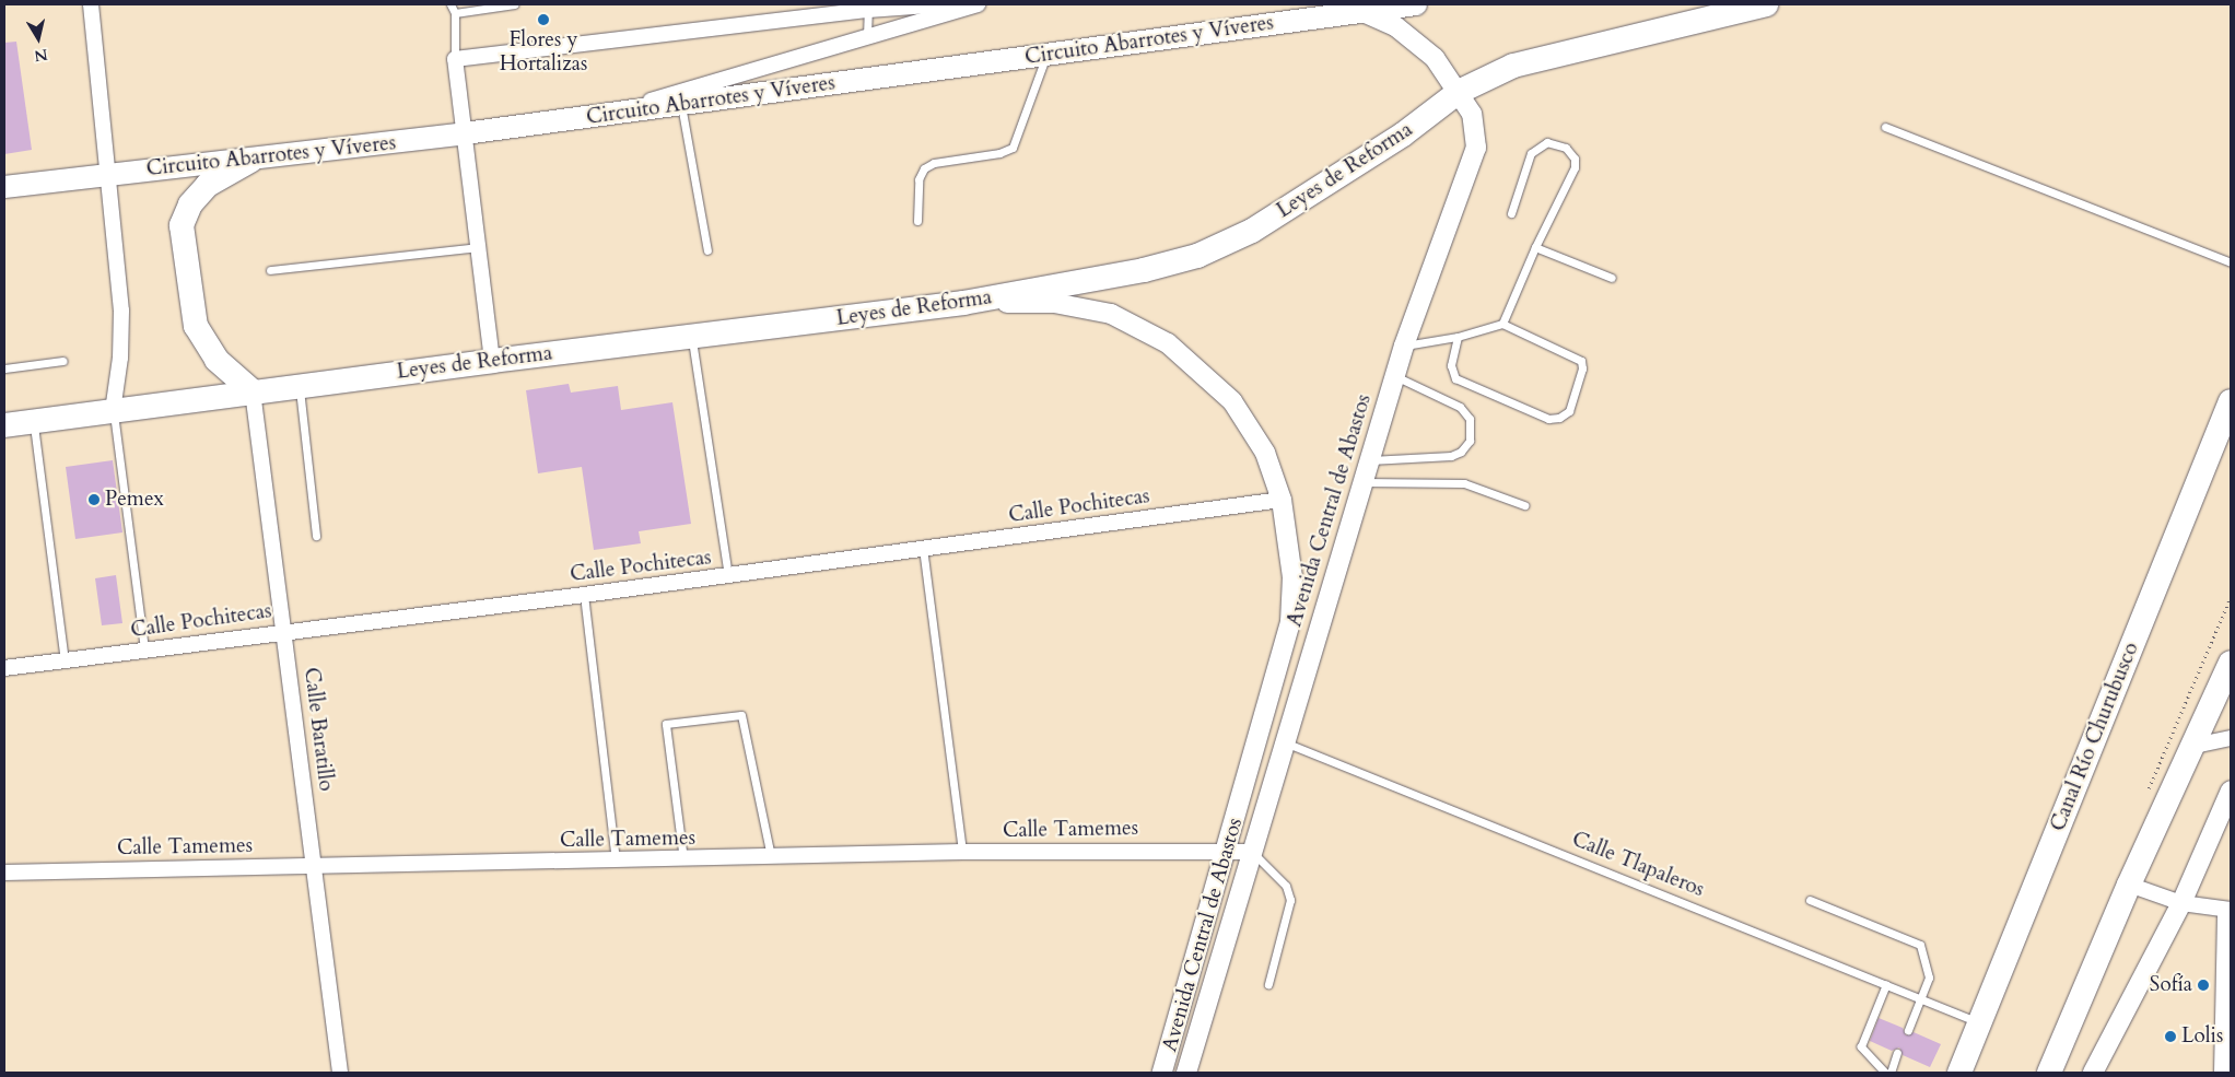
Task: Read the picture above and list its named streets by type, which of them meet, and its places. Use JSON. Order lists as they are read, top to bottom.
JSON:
{
  "streets": {
    "main road": ["Circuito Abarrotes y Víveres", "Leyes de Reforma", "Canal Río Churubusco"],
    "street": [
      "Calle Pochitecas",
      "Avenida Central de Abastos",
      "Calle Baratillo",
      "Calle Tamemes"
    ],
    "lane": ["Calle Tlapaleros"]
  },
  "crossings": [
    ["Circuito Abarrotes y Víveres", "Avenida Central de Abastos"],
    ["Leyes de Reforma", "Avenida Central de Abastos"],
    ["Leyes de Reforma", "Calle Baratillo"],
    ["Calle Pochitecas", "Avenida Central de Abastos"],
    ["Calle Pochitecas", "Calle Baratillo"],
    ["Avenida Central de Abastos", "Calle Tamemes"],
    ["Avenida Central de Abastos", "Calle Tlapaleros"],
    ["Calle Baratillo", "Calle Tamemes"],
    ["Canal Río Churubusco", "Calle Tlapaleros"]
  ],
  "places": [
    "Flores y Hortalizas",
    "Pemex",
    "Sofía",
    "Lolis"
  ],
  "north": "bottom"
}
